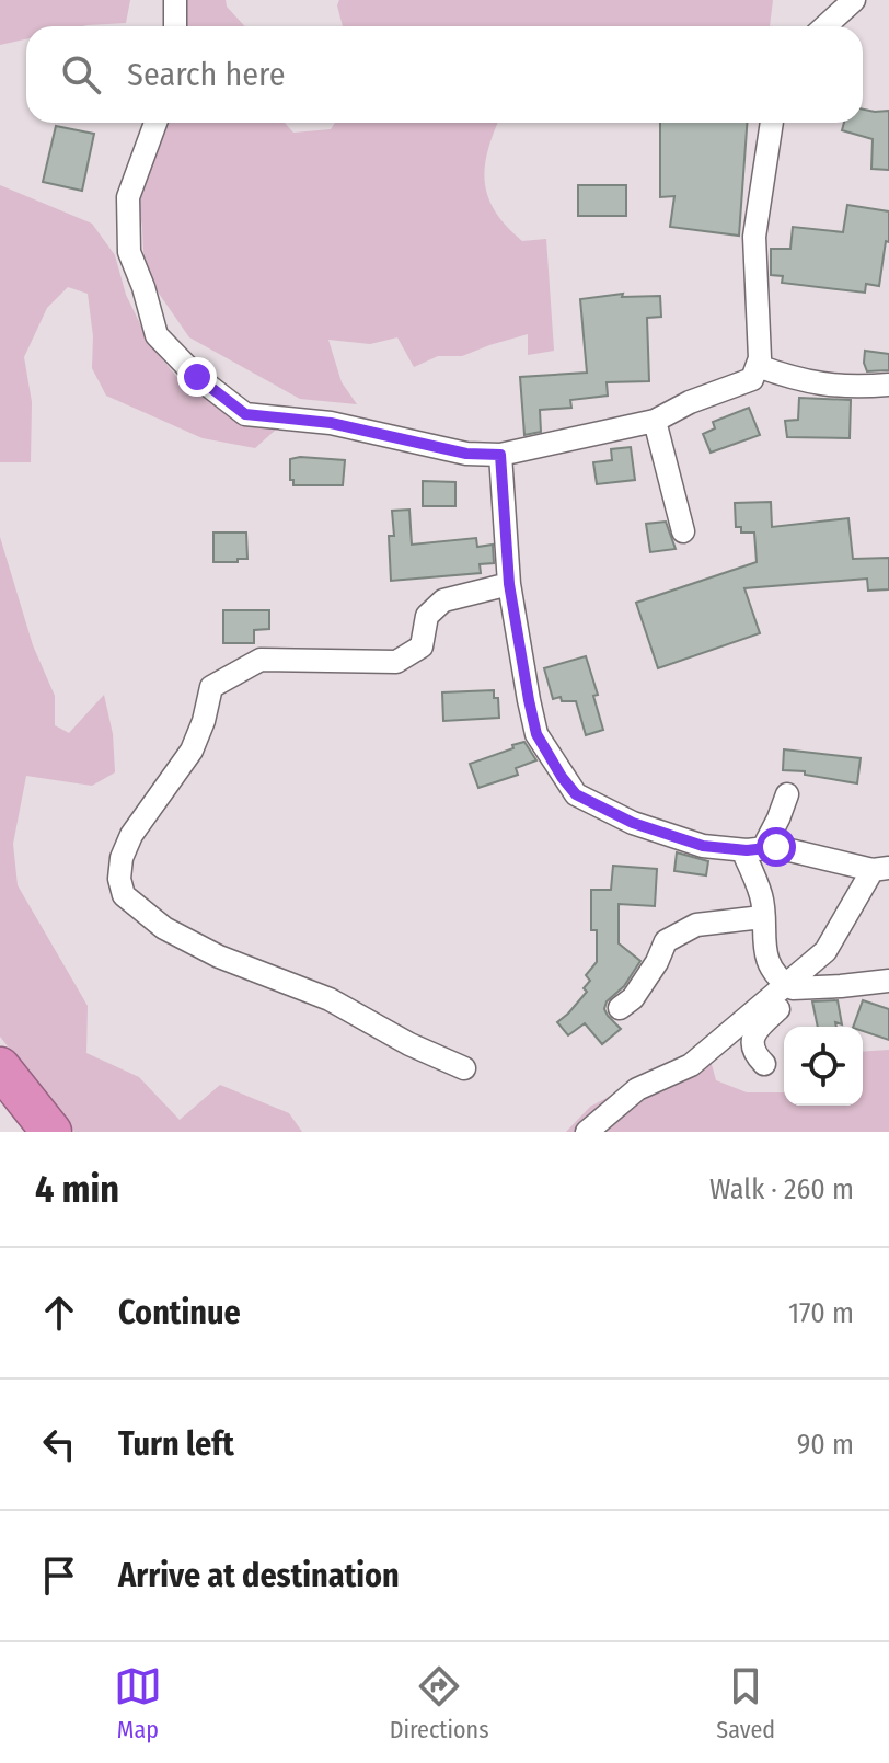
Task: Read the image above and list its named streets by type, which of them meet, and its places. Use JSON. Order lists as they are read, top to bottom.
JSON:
{
  "page": {
    "search": "Search here",
    "heading": ["4 min", "Walk · 260 m"],
    "list": [
      ["Continue", "170 m"],
      ["Turn left", "90 m"],
      "Arrive at destination"
    ],
    "nav": ["Map", "Directions", "Saved"]
  }
}
